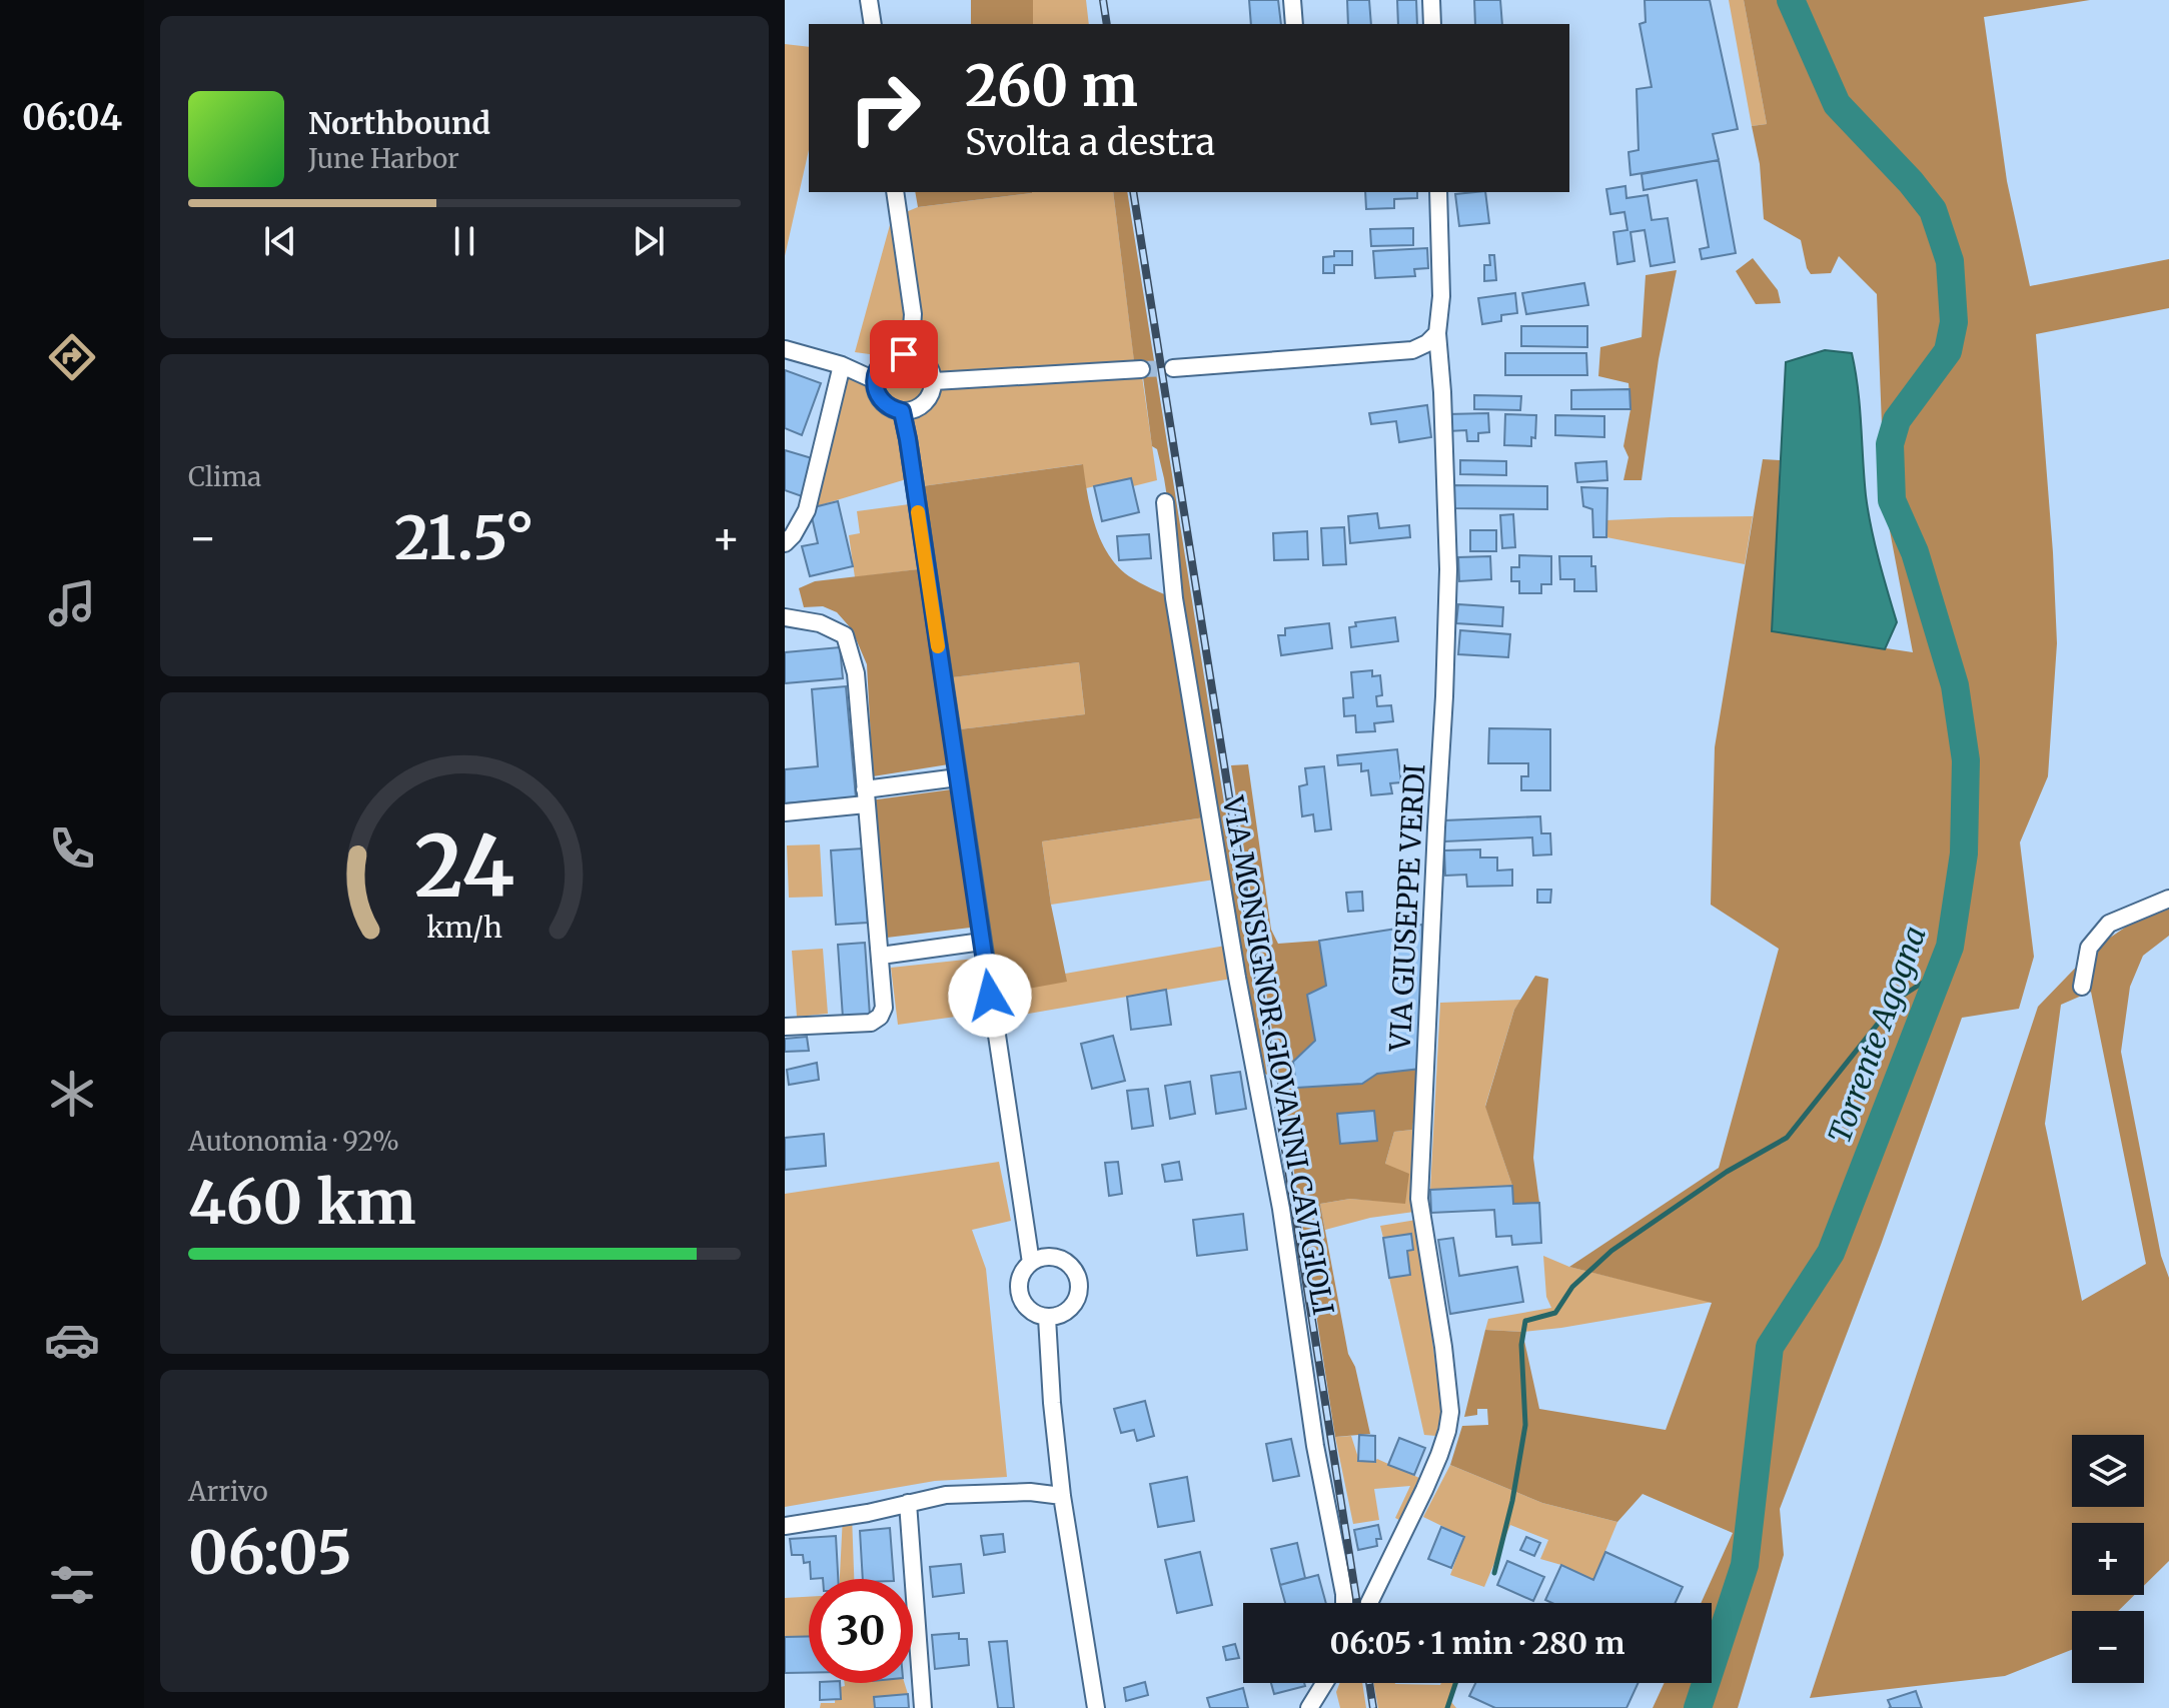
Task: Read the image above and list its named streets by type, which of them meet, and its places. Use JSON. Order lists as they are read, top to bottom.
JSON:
{
  "streets": {
    "street": ["VIA GIUSEPPE VERDI", "VIA MONSIGNOR GIOVANNI CAVIGIOLI"]
  },
  "water": ["Torrente Agogna"],
  "page": {
    "tabs": "06:04",
    "turn": ["260 m", "Svolta a destra"],
    "song": ["Northbound", "June Harbor"],
    "tile": [
      "Clima",
      ["Autonomia · 92%", "460 km"],
      ["Arrivo", "06:05"]
    ],
    "heat": ["−", "21.5°", "+"],
    "map_buttons": ["+", "−"],
    "limit": "30",
    "trip": "06:05 · 1 min · 280 m",
    "gauge": ["24", "km/h"]
  }
}
